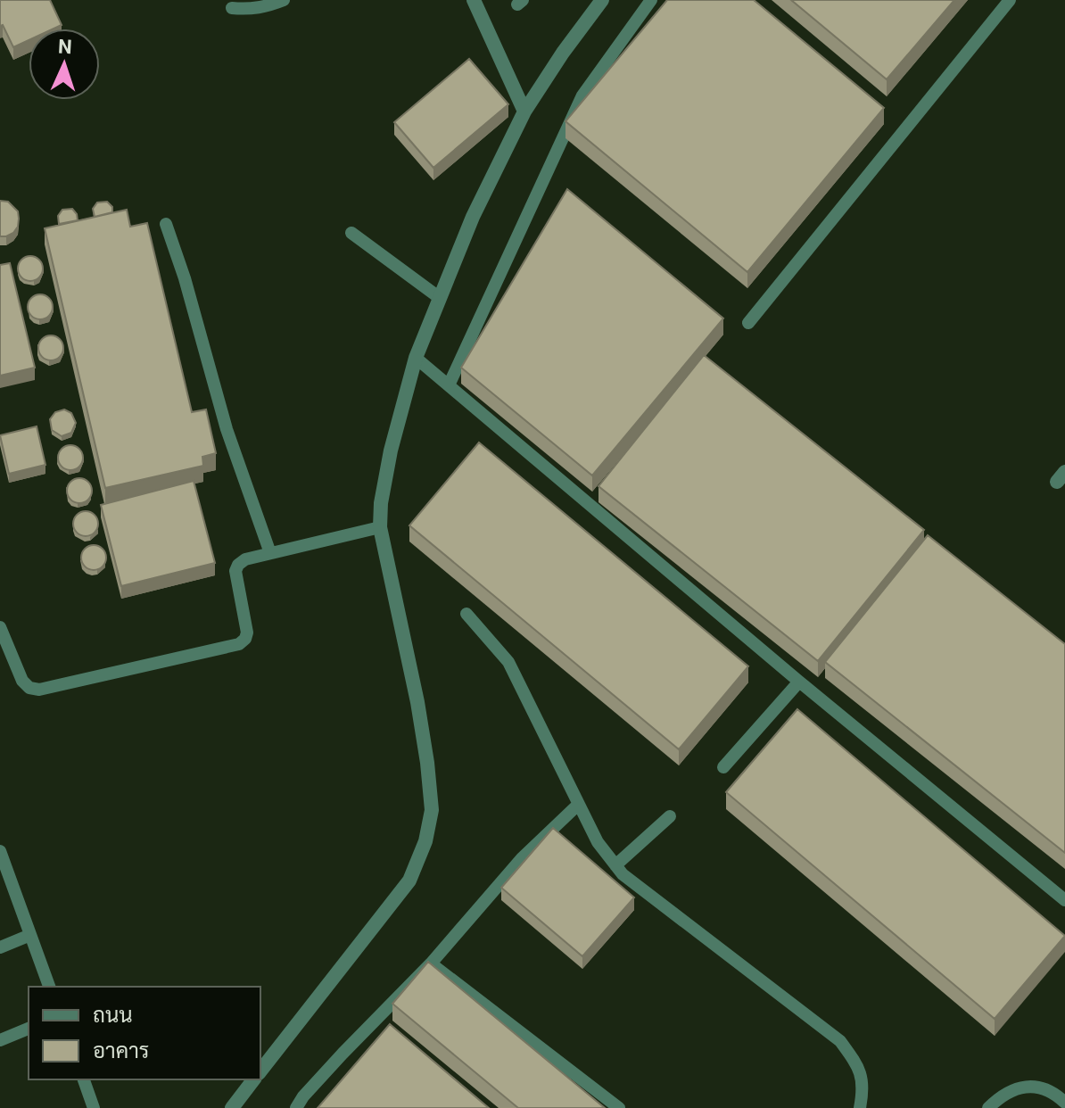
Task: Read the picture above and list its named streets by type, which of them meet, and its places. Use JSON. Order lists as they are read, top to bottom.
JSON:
{
  "legend": ["ถนน", "อาคาร"],
  "north": "top"
}
